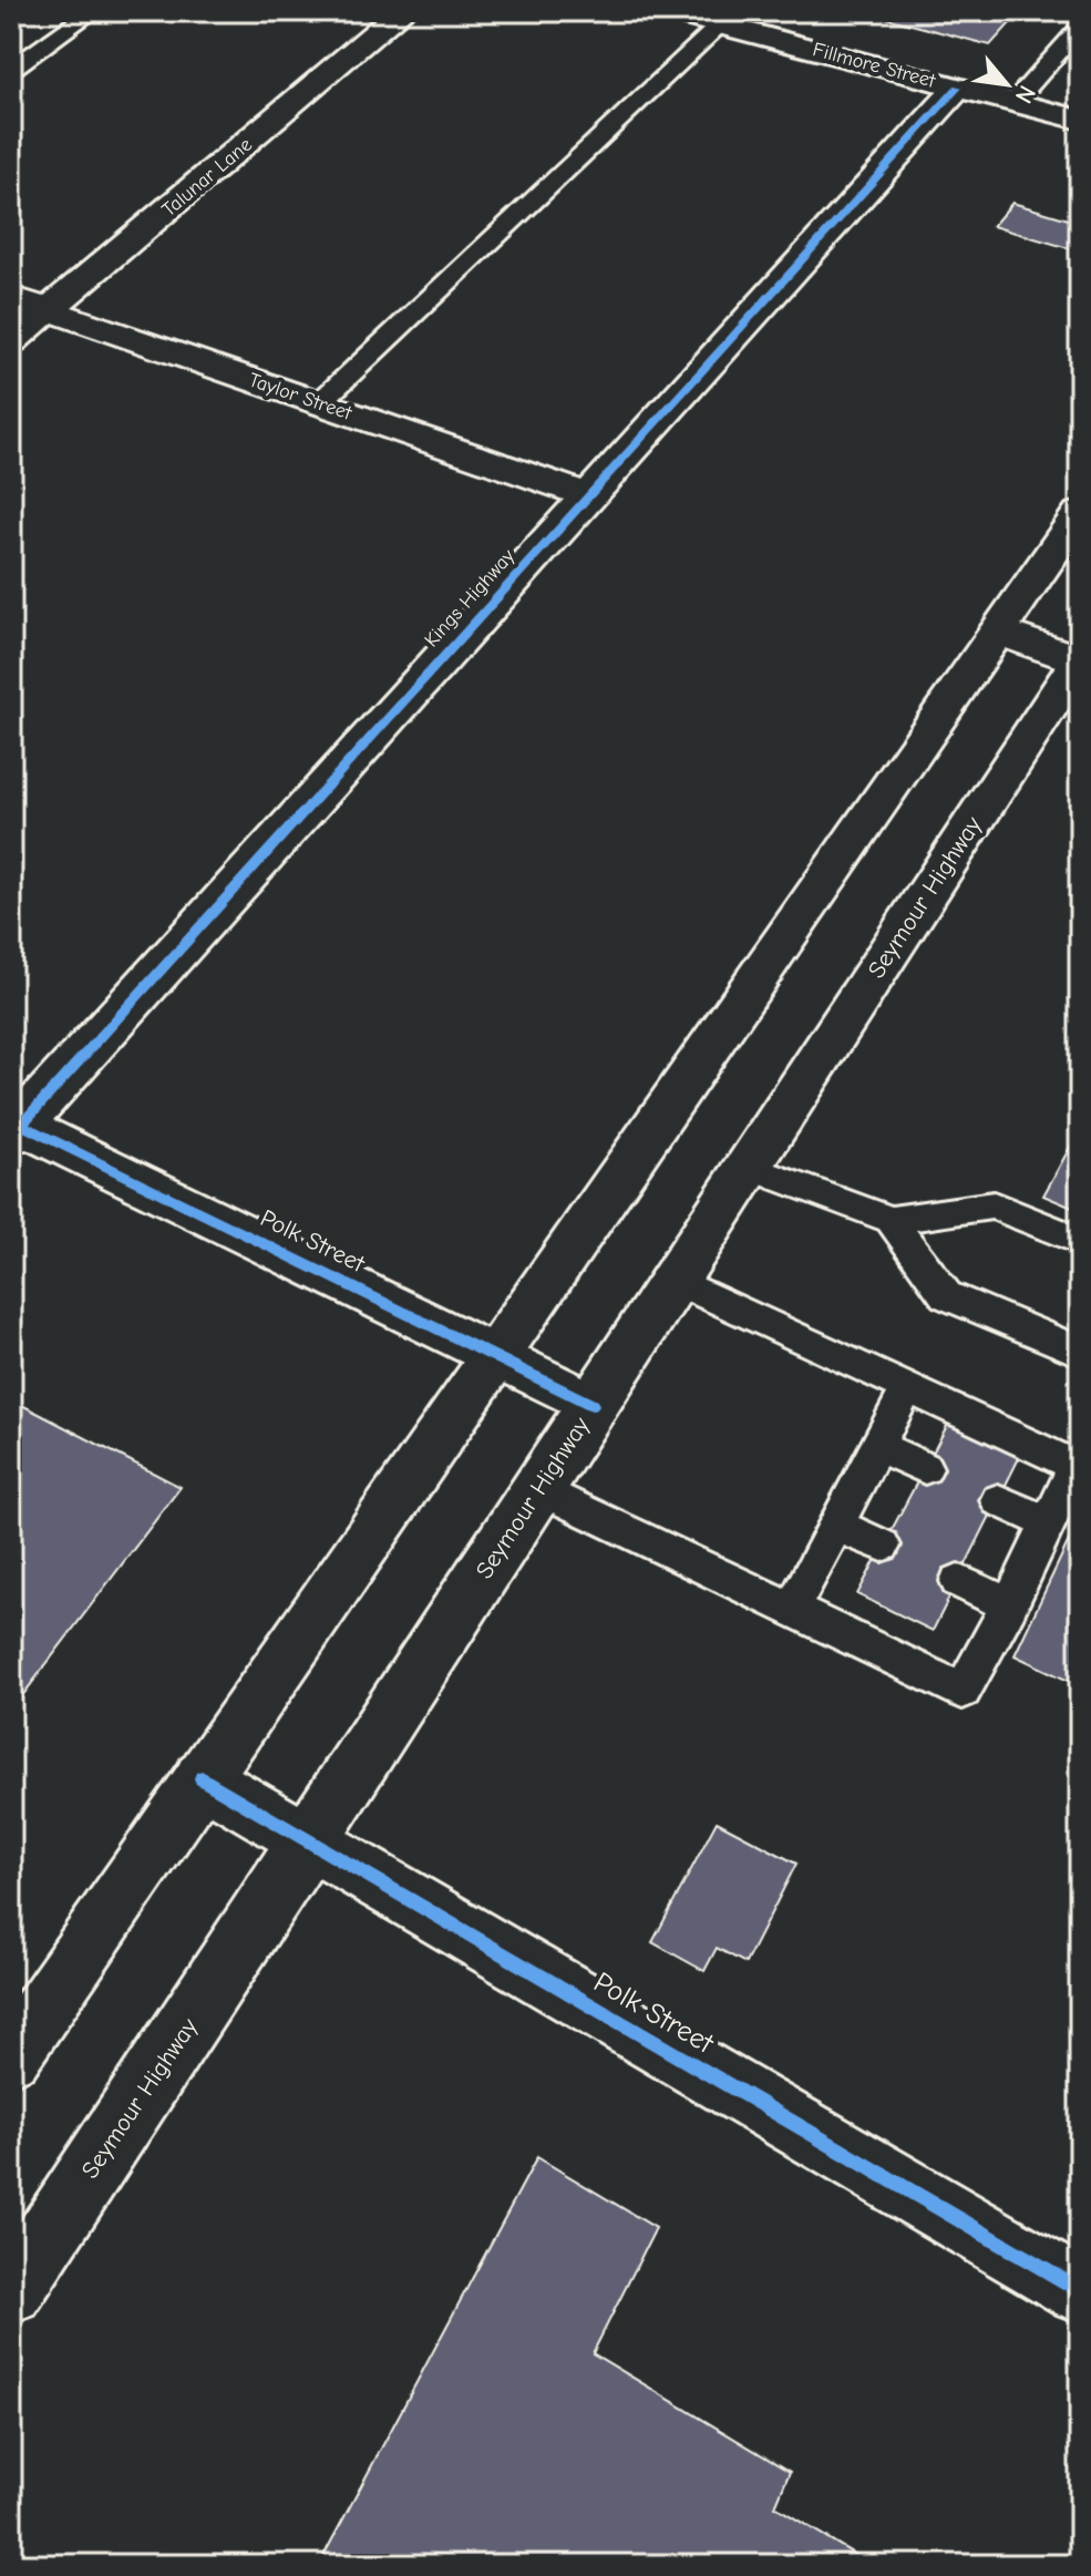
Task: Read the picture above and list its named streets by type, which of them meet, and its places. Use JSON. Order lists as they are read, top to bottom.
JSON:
{
  "streets": {
    "street": [
      "Fillmore Street",
      "Talunar Lane",
      "Taylor Street",
      "Kings Highway",
      "Seymour Highway",
      "Polk Street"
    ]
  },
  "crossings": [
    ["Fillmore Street", "Kings Highway"],
    ["Talunar Lane", "Taylor Street"],
    ["Taylor Street", "Kings Highway"],
    ["Kings Highway", "Polk Street"],
    ["Seymour Highway", "Polk Street"]
  ],
  "north": "bottom right"
}
